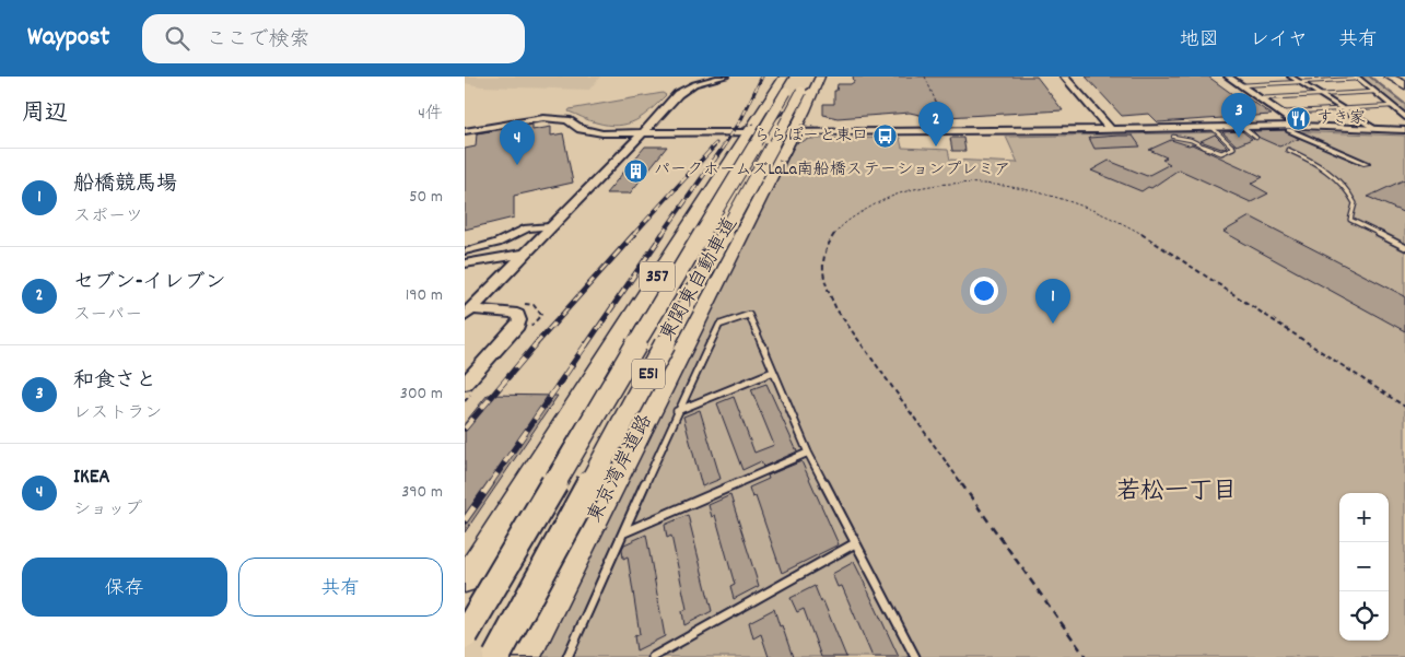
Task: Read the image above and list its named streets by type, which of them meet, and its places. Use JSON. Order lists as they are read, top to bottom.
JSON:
{
  "streets": {
    "highway": [
      "357",
      "東関東自動車道",
      "E51",
      "東京湾岸道路"
    ]
  },
  "crossings": [
    ["東関東自動車道", "東京湾岸道路"]
  ],
  "districts": ["若松一丁目"],
  "places": {
    "restaurant": ["すき家"],
    "bus stop": ["ららぽーと東口"],
    "building": ["パークホームズLaLa南船橋ステーションプレミア"]
  },
  "page": {
    "header": "Waypost",
    "search": "ここで検索",
    "nav": ["地図", "レイヤ", "共有"],
    "heading": ["周辺", "4件"],
    "pins": [
      "3",
      "2",
      "4",
      "1"
    ],
    "list": [
      {
        "mark": "1",
        "name": "船橋競馬場",
        "note": "スポーツ",
        "value": "50 m"
      },
      {
        "mark": "2",
        "name": "セブン-イレブン",
        "note": "スーパー",
        "value": "190 m"
      },
      {
        "mark": "3",
        "name": "和食さと",
        "note": "レストラン",
        "value": "300 m"
      },
      {
        "mark": "4",
        "name": "IKEA",
        "note": "ショップ",
        "value": "390 m"
      }
    ],
    "map_buttons": ["+", "−"],
    "buttons": ["保存", "共有"]
  }
}
